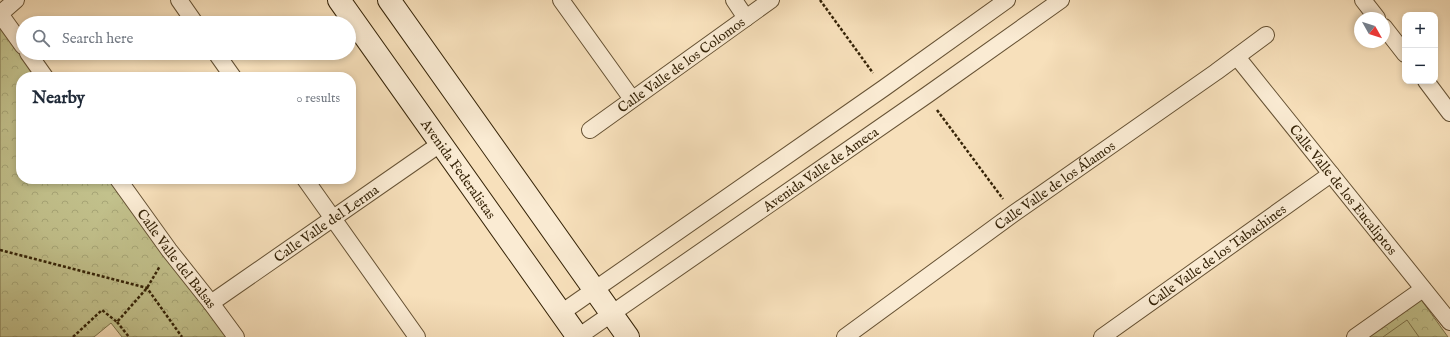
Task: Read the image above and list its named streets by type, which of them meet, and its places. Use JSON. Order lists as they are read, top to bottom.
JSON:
{
  "streets": {
    "street": [
      "Calle Valle de los Colomos",
      "Avenida Federalistas",
      "Avenida Valle de Ameca",
      "Calle Valle de los Álamos",
      "Calle Valle de los Eucaliptos",
      "Calle Valle del Lerma",
      "Calle Valle de los Tabachines",
      "Calle Valle del Balsas"
    ]
  },
  "crossings": [
    ["Avenida Federalistas", "Avenida Valle de Ameca"],
    ["Avenida Federalistas", "Calle Valle del Lerma"],
    ["Calle Valle de los Álamos", "Calle Valle de los Eucaliptos"],
    ["Calle Valle de los Eucaliptos", "Calle Valle de los Tabachines"],
    ["Calle Valle del Lerma", "Calle Valle del Balsas"]
  ],
  "north": "bottom right",
  "page": {
    "map_buttons": ["+", "−"],
    "search": "Search here",
    "heading": ["Nearby", "0 results"]
  }
}
